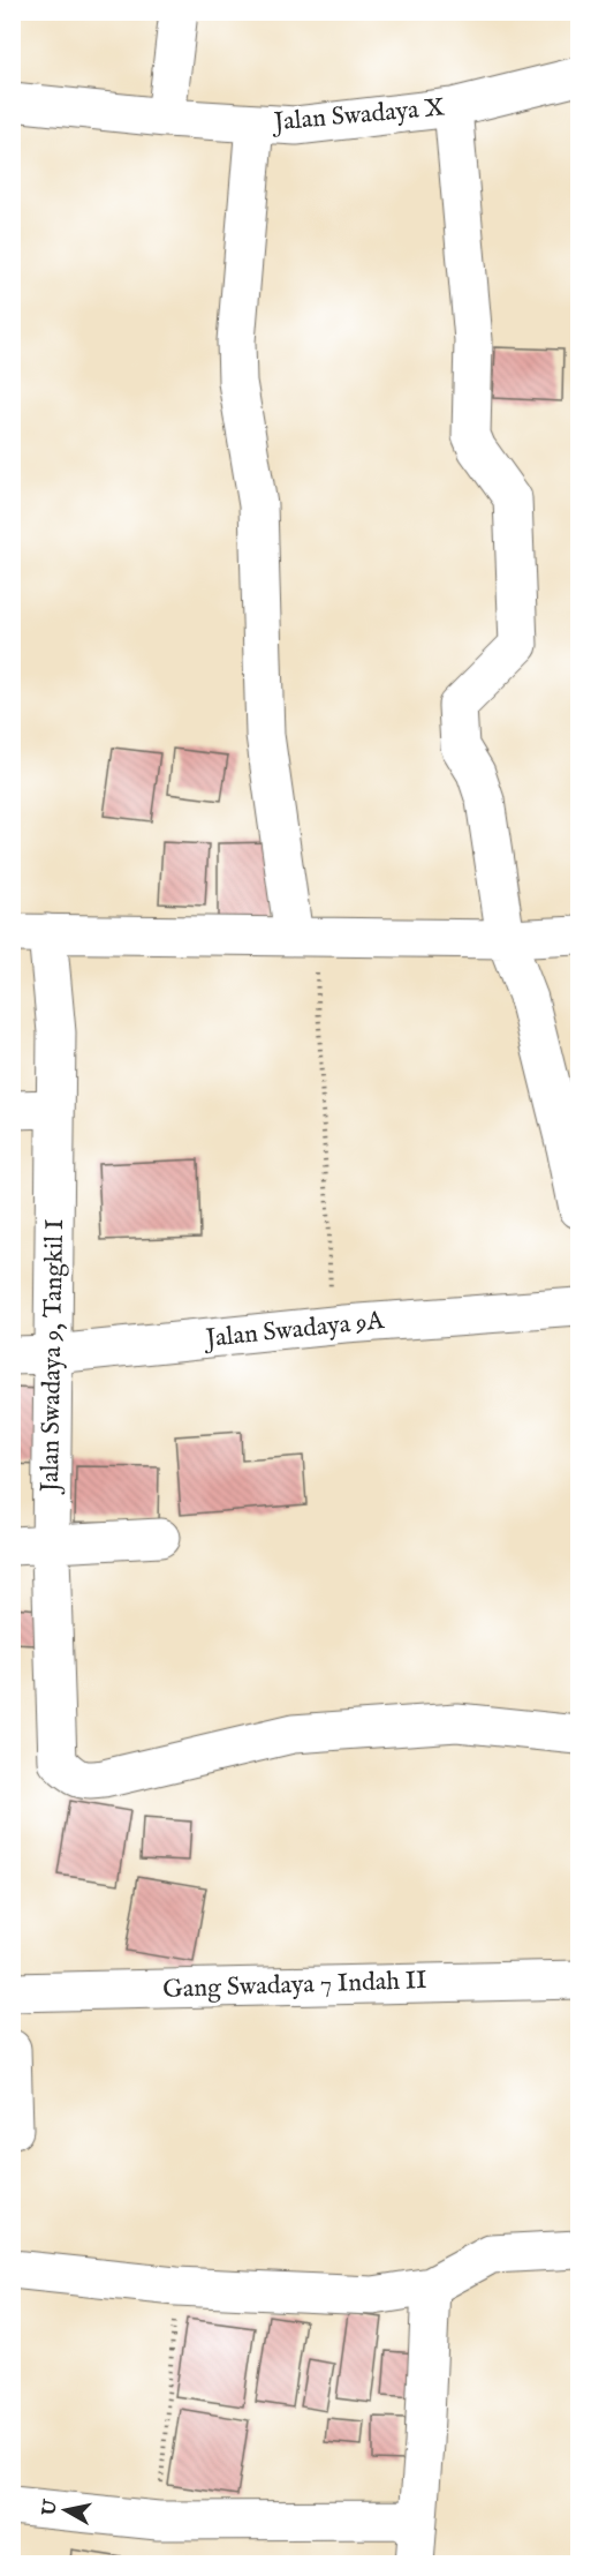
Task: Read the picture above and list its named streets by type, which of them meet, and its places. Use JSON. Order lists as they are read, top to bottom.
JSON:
{
  "streets": {
    "street": [
      "Jalan Swadaya X",
      "Jalan Swadaya 9A",
      "Jalan Swadaya 9, Tangkil I",
      "Gang Swadaya 7 Indah II"
    ]
  },
  "crossings": [
    ["Jalan Swadaya 9A", "Jalan Swadaya 9, Tangkil I"]
  ],
  "north": "left"
}
